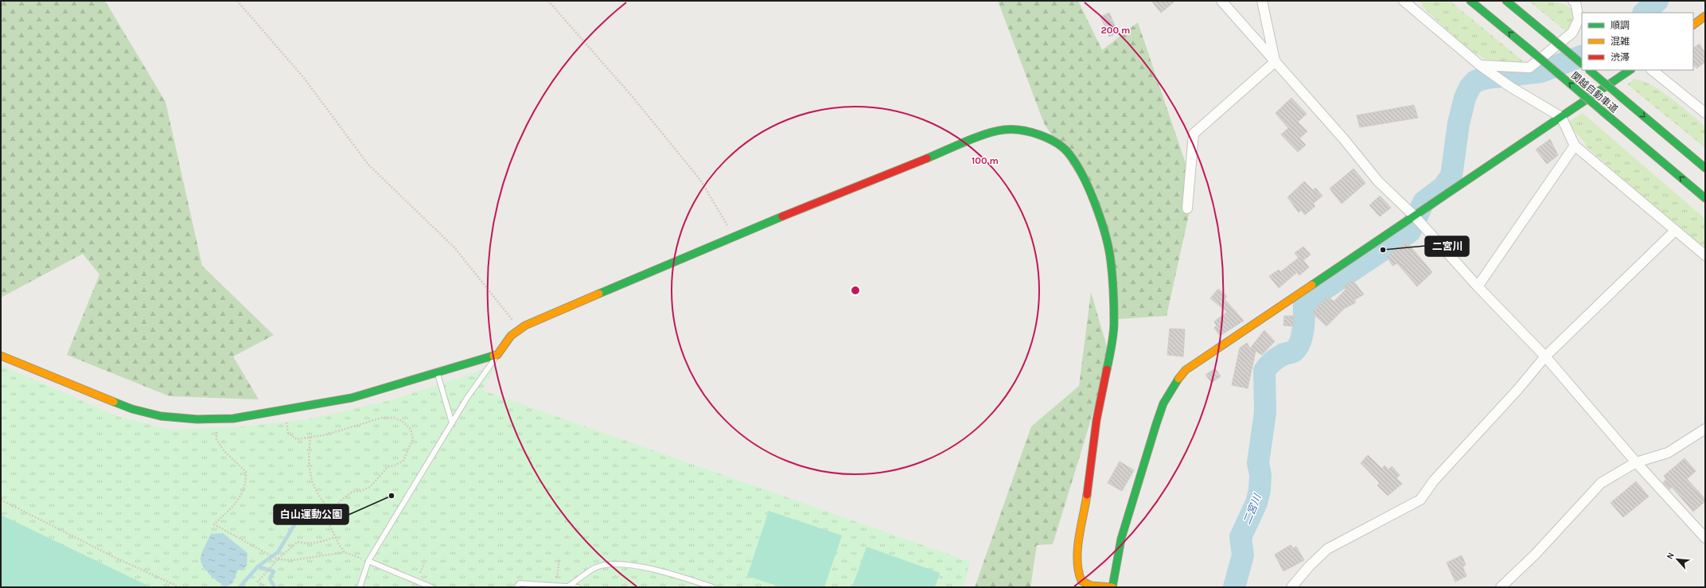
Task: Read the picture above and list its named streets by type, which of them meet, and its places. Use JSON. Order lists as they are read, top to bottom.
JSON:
{
  "streets": {
    "main road": ["関越自動車道"]
  },
  "water": ["二宮川"],
  "places": ["二宮川", "白山運動公園"],
  "legend": ["順調", "混雑", "渋滞"],
  "north": "top left",
  "rings": ["200 m", "100 m"]
}
